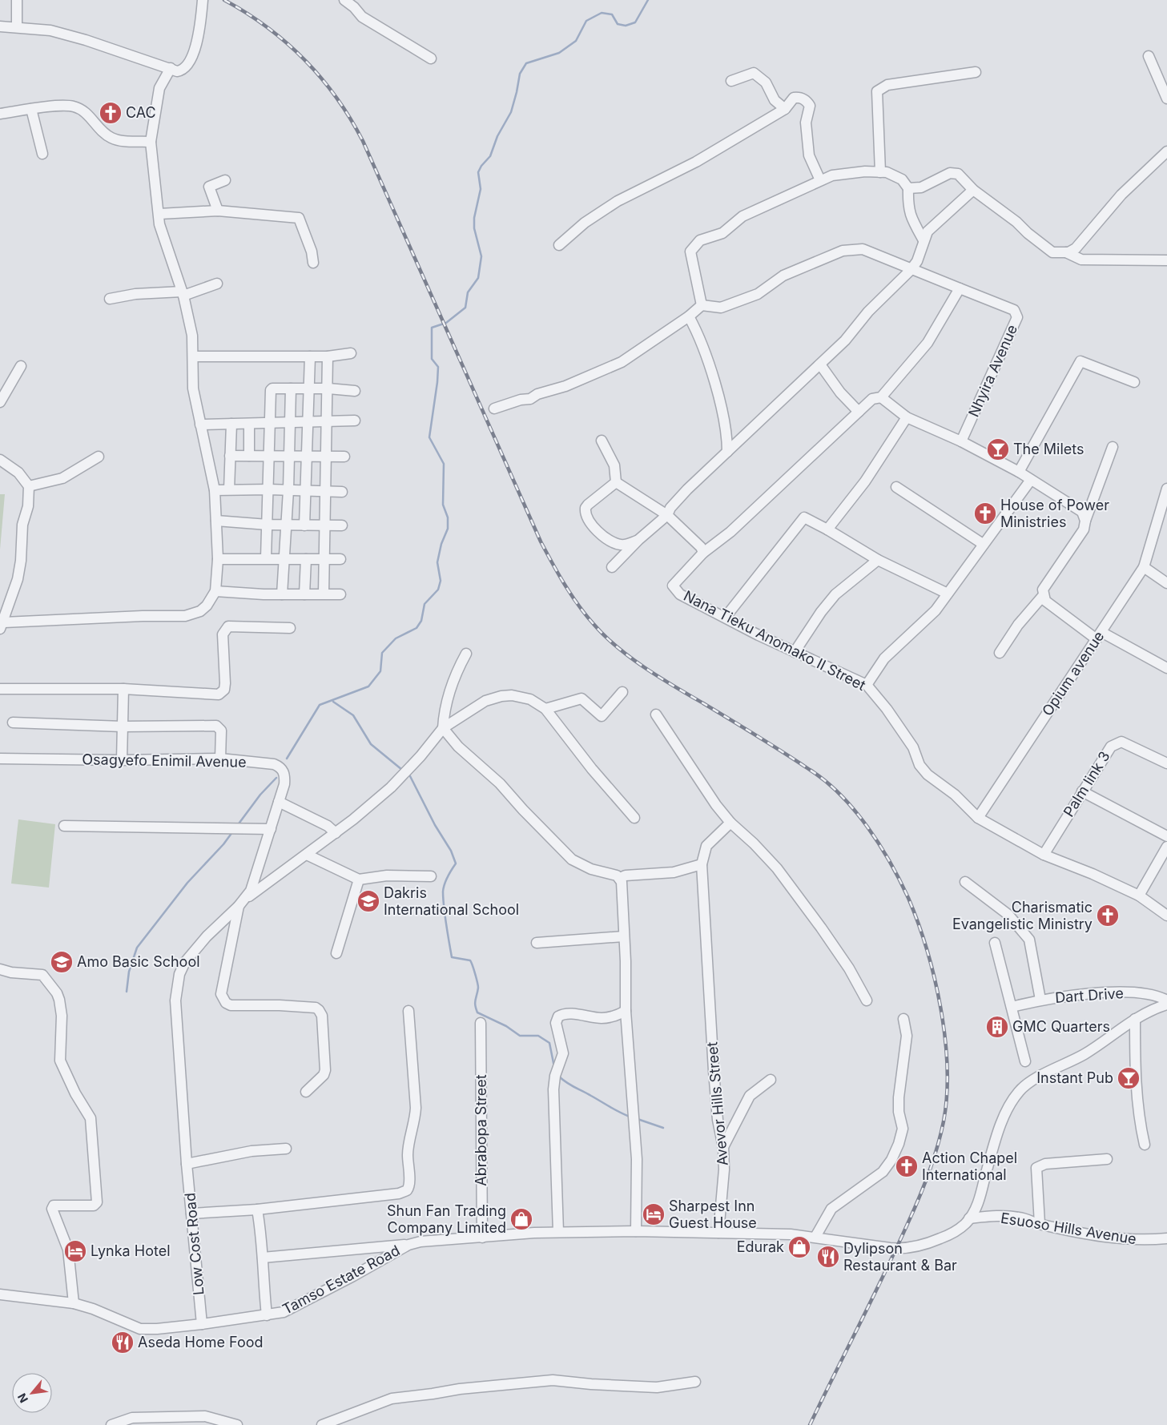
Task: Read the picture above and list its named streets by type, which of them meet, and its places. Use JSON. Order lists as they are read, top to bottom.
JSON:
{
  "streets": {
    "street": [
      "Nhyira Avenue",
      "Nana Tieku Anomako II Street",
      "Opium avenue",
      "Osagyefo Enimil Avenue",
      "Palm link 3",
      "Dart Drive",
      "Avevor Hills Street",
      "Abrabopa Street",
      "Esuoso Hills Avenue",
      "Low Cost Road",
      "Tamso Estate Road"
    ]
  },
  "crossings": [
    ["Nana Tieku Anomako II Street", "Opium avenue"],
    ["Nana Tieku Anomako II Street", "Palm link 3"],
    ["Osagyefo Enimil Avenue", "Low Cost Road"],
    ["Avevor Hills Street", "Tamso Estate Road"],
    ["Abrabopa Street", "Tamso Estate Road"],
    ["Esuoso Hills Avenue", "Tamso Estate Road"],
    ["Low Cost Road", "Tamso Estate Road"]
  ],
  "places": {
    "church": [
      "CAC",
      "House of Power Ministries",
      "Charismatic Evangelistic Ministry",
      "Action Chapel International"
    ],
    "bar": ["The Milets", "Instant Pub"],
    "school or university": ["Dakris International School", "Amo Basic School"],
    "building": ["GMC Quarters"],
    "hotel": ["Sharpest Inn Guest House", "Lynka Hotel"],
    "shop": ["Shun Fan Trading Company Limited", "Edurak"],
    "restaurant": ["Dylipson Restaurant & Bar", "Aseda Home Food"]
  },
  "north": "bottom left"
}
